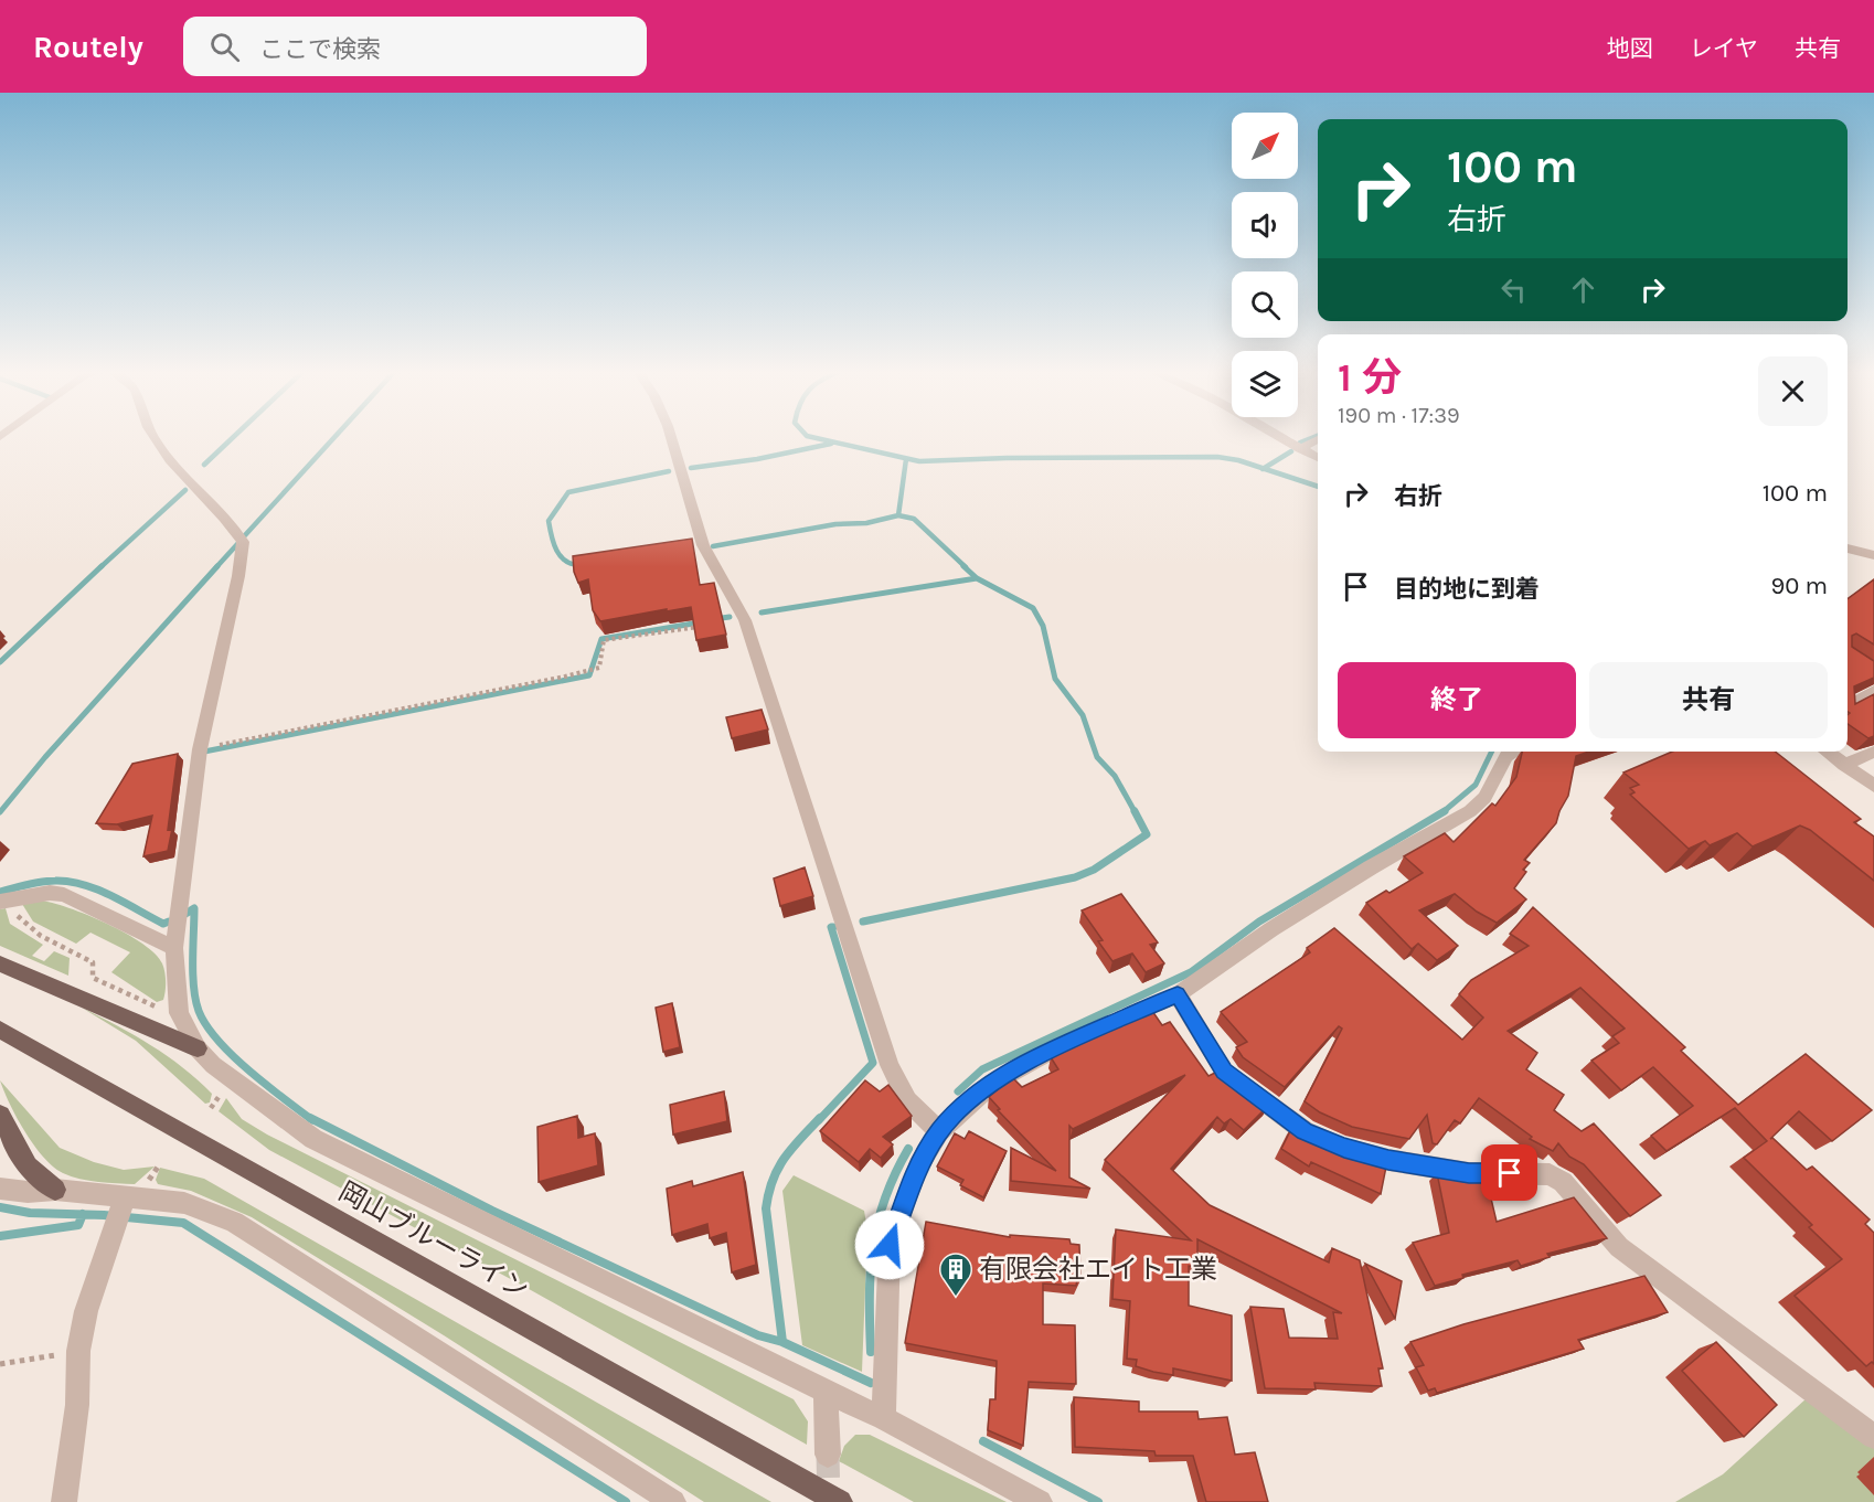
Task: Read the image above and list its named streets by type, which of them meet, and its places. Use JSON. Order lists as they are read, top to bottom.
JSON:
{
  "streets": {
    "main road": ["岡山ブルーライン"]
  },
  "places": {
    "building": ["有限会社エイト工業"]
  },
  "north": "top right",
  "page": {
    "header": "Routely",
    "search": "ここで検索",
    "nav": ["地図", "レイヤ", "共有"],
    "turn": ["100 m", "右折"],
    "heading": ["1 分", "190 m · 17:39"],
    "list": [
      {
        "name": "右折",
        "value": "100 m"
      },
      {
        "name": "目的地に到着",
        "value": "90 m"
      }
    ],
    "buttons": ["終了", "共有"]
  }
}
